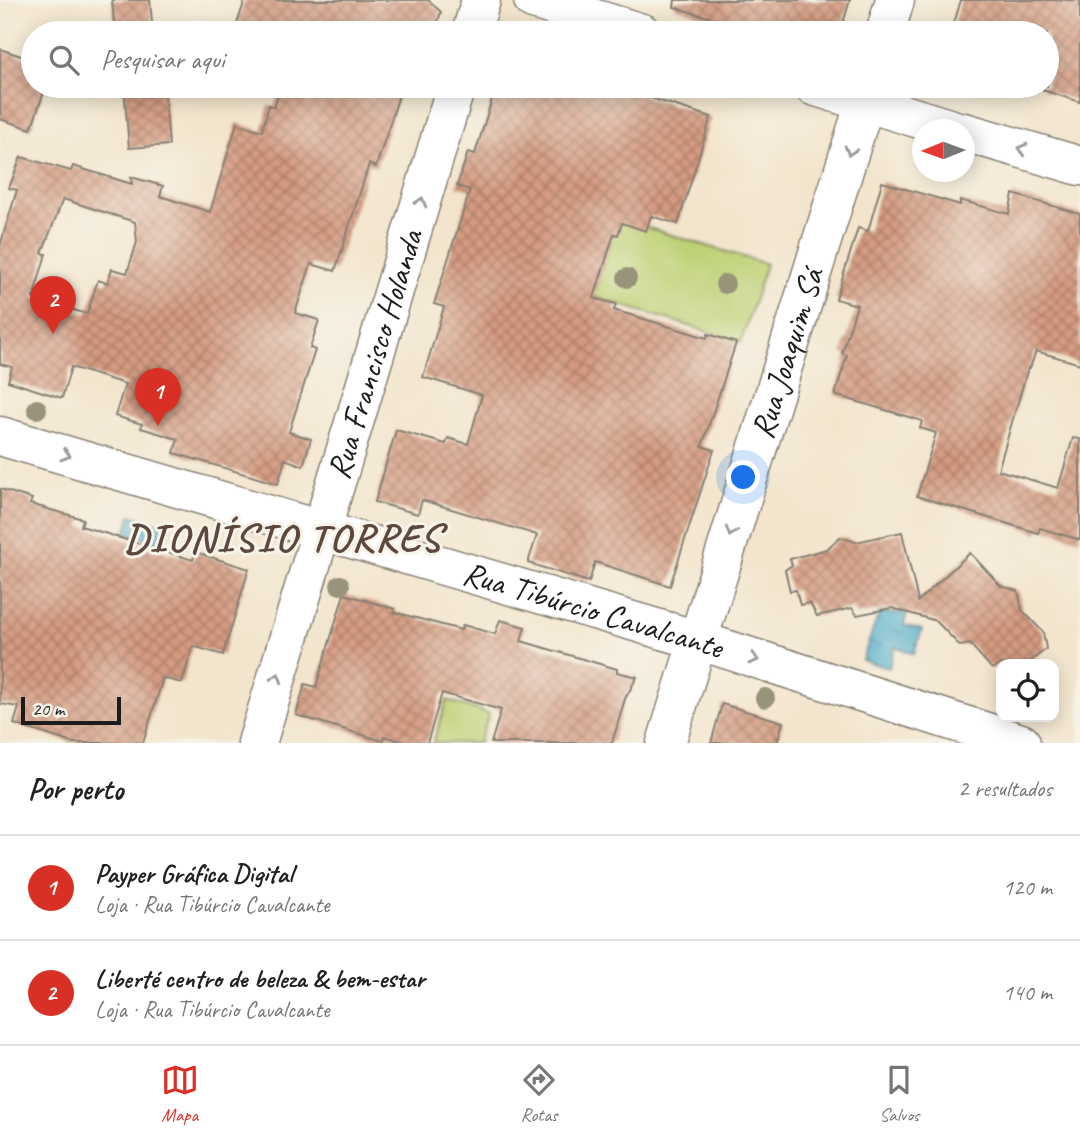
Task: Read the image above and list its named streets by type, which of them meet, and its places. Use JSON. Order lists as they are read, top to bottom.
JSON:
{
  "streets": {
    "street": ["Rua Francisco Holanda", "Rua Joaquim Sá", "Rua Tibúrcio Cavalcante"]
  },
  "crossings": [
    ["Rua Francisco Holanda", "Rua Tibúrcio Cavalcante"],
    ["Rua Joaquim Sá", "Rua Tibúrcio Cavalcante"]
  ],
  "one_way": ["Rua Francisco Holanda", "Rua Joaquim Sá", "Rua Tibúrcio Cavalcante"],
  "districts": ["DIONÍSIO TORRES"],
  "scale_bar": "20 m",
  "north": "left",
  "page": {
    "search": "Pesquisar aqui",
    "pins": ["2", "1"],
    "scale": "20 m",
    "heading": ["Por perto", "2 resultados"],
    "list": [
      {
        "mark": "1",
        "name": "Payper Gráfica Digital",
        "note": "Loja · Rua Tibúrcio Cavalcante",
        "value": "120 m"
      },
      {
        "mark": "2",
        "name": "Liberté centro de beleza & bem-estar",
        "note": "Loja · Rua Tibúrcio Cavalcante",
        "value": "140 m"
      }
    ],
    "nav": ["Mapa", "Rotas", "Salvos"]
  }
}
